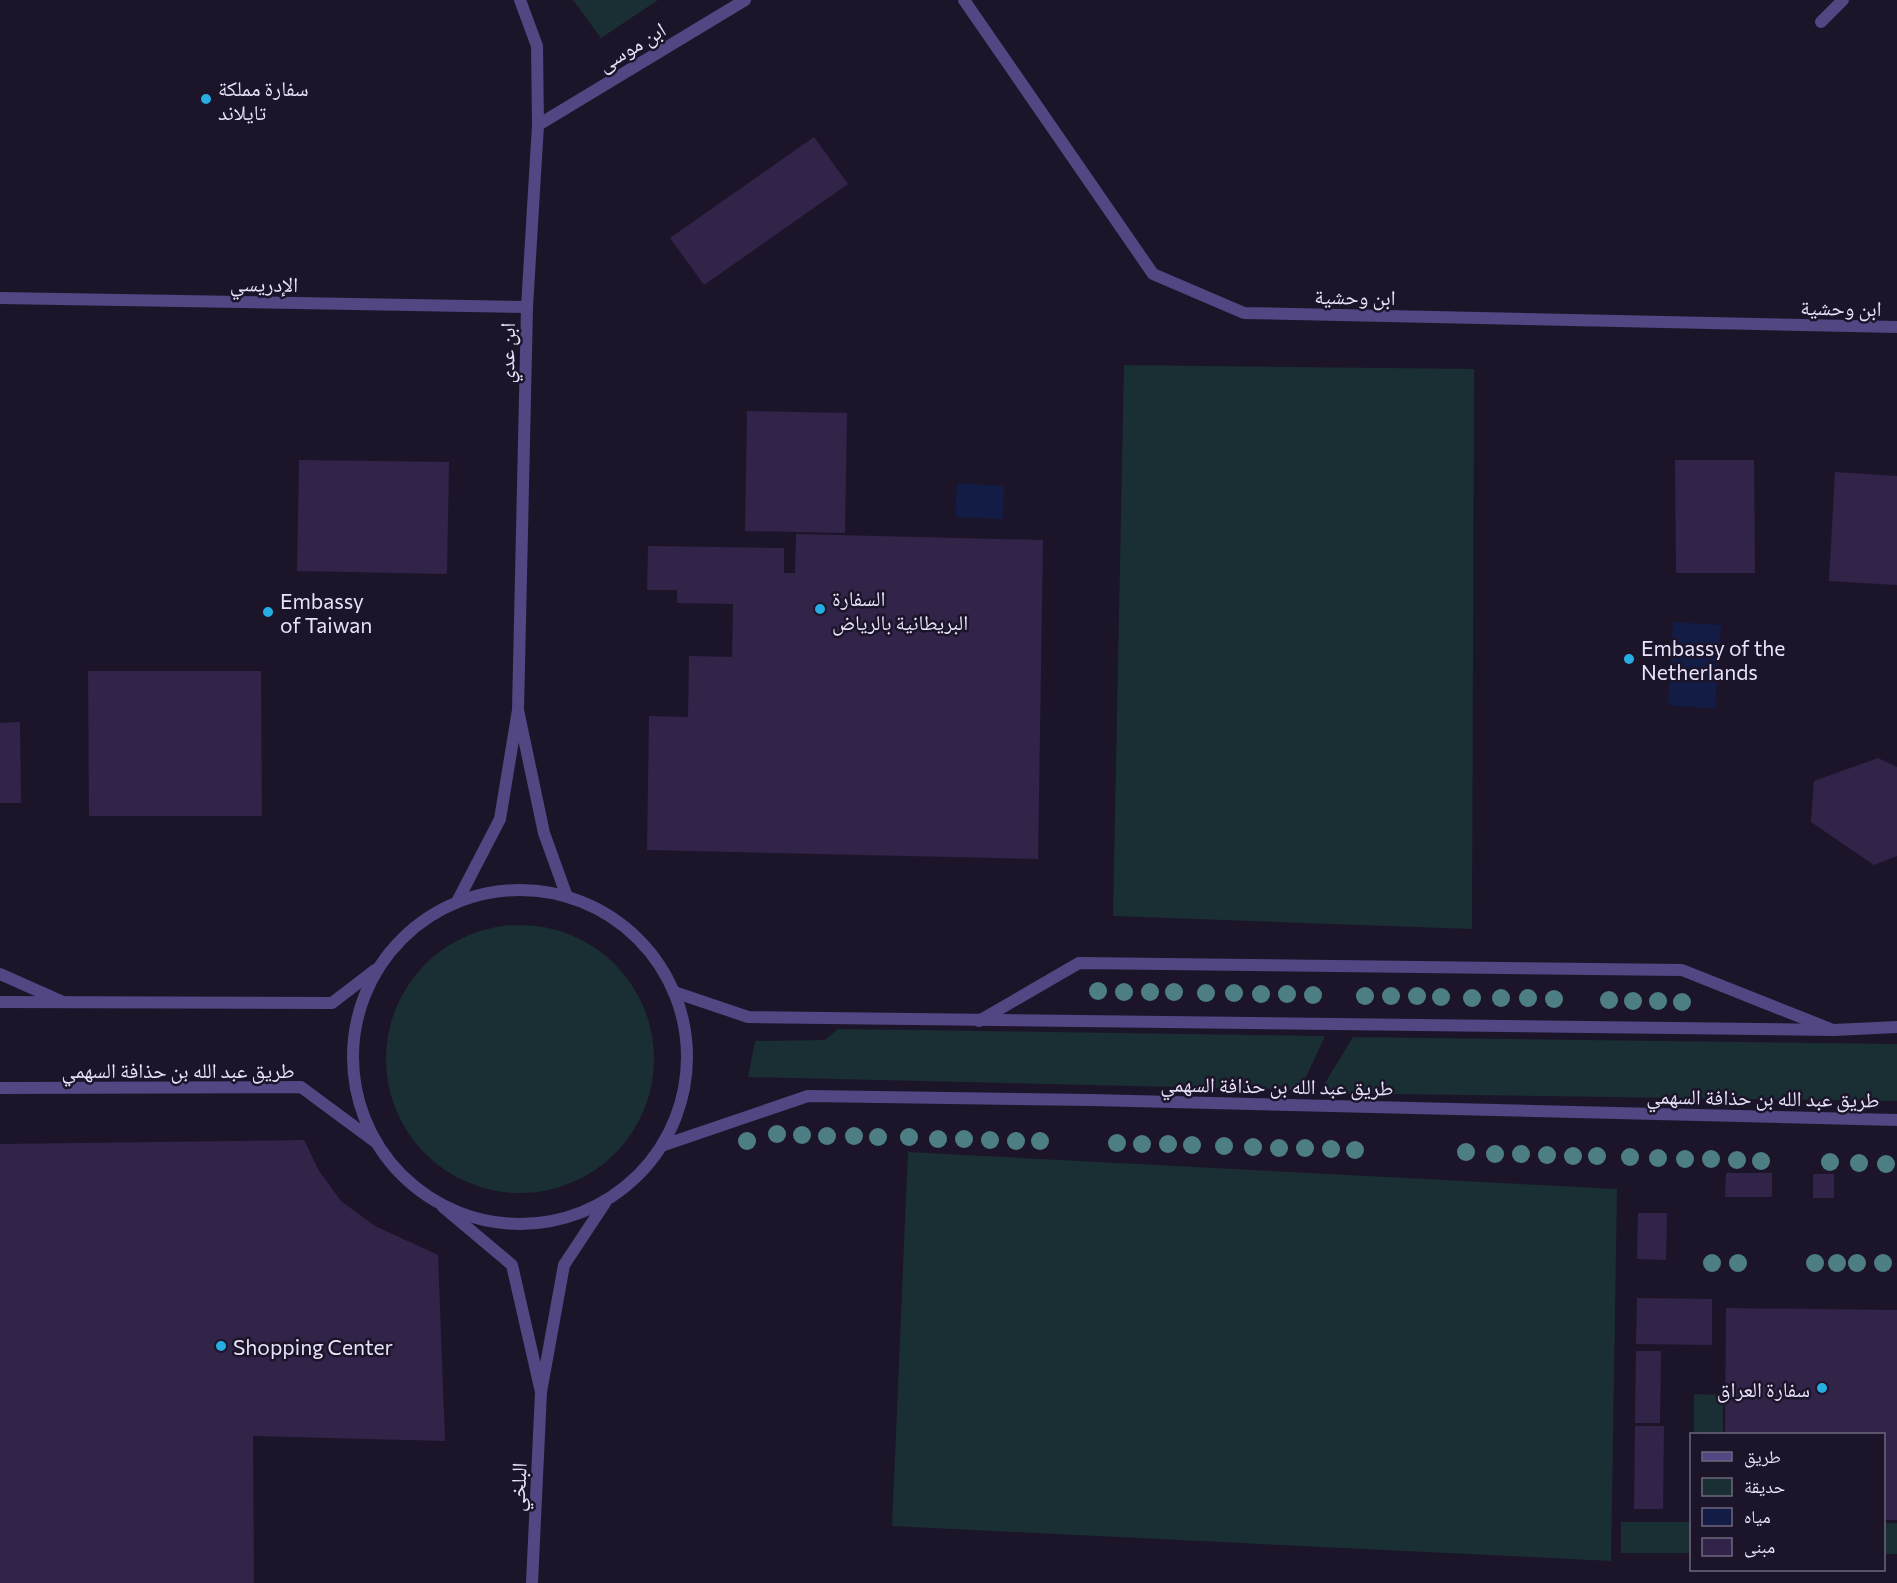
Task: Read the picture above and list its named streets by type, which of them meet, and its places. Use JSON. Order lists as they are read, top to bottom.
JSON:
{
  "streets": {
    "street": [
      "ابن موسى",
      "الإدريسي",
      "ابن وحشية",
      "ابن عدي",
      "طريق عبد الله بن حذافة السهمي",
      "البلخي"
    ]
  },
  "crossings": [
    ["ابن موسى", "ابن عدي"],
    ["الإدريسي", "ابن عدي"]
  ],
  "places": [
    "سفارة مملكة تايلاند",
    "السفارة البريطانية بالرياض",
    "Embassy of Taiwan",
    "Embassy of the Netherlands",
    "Shopping Center",
    "سفارة العراق"
  ],
  "legend": [
    "طريق",
    "حديقة",
    "مياه",
    "مبنى"
  ]
}
